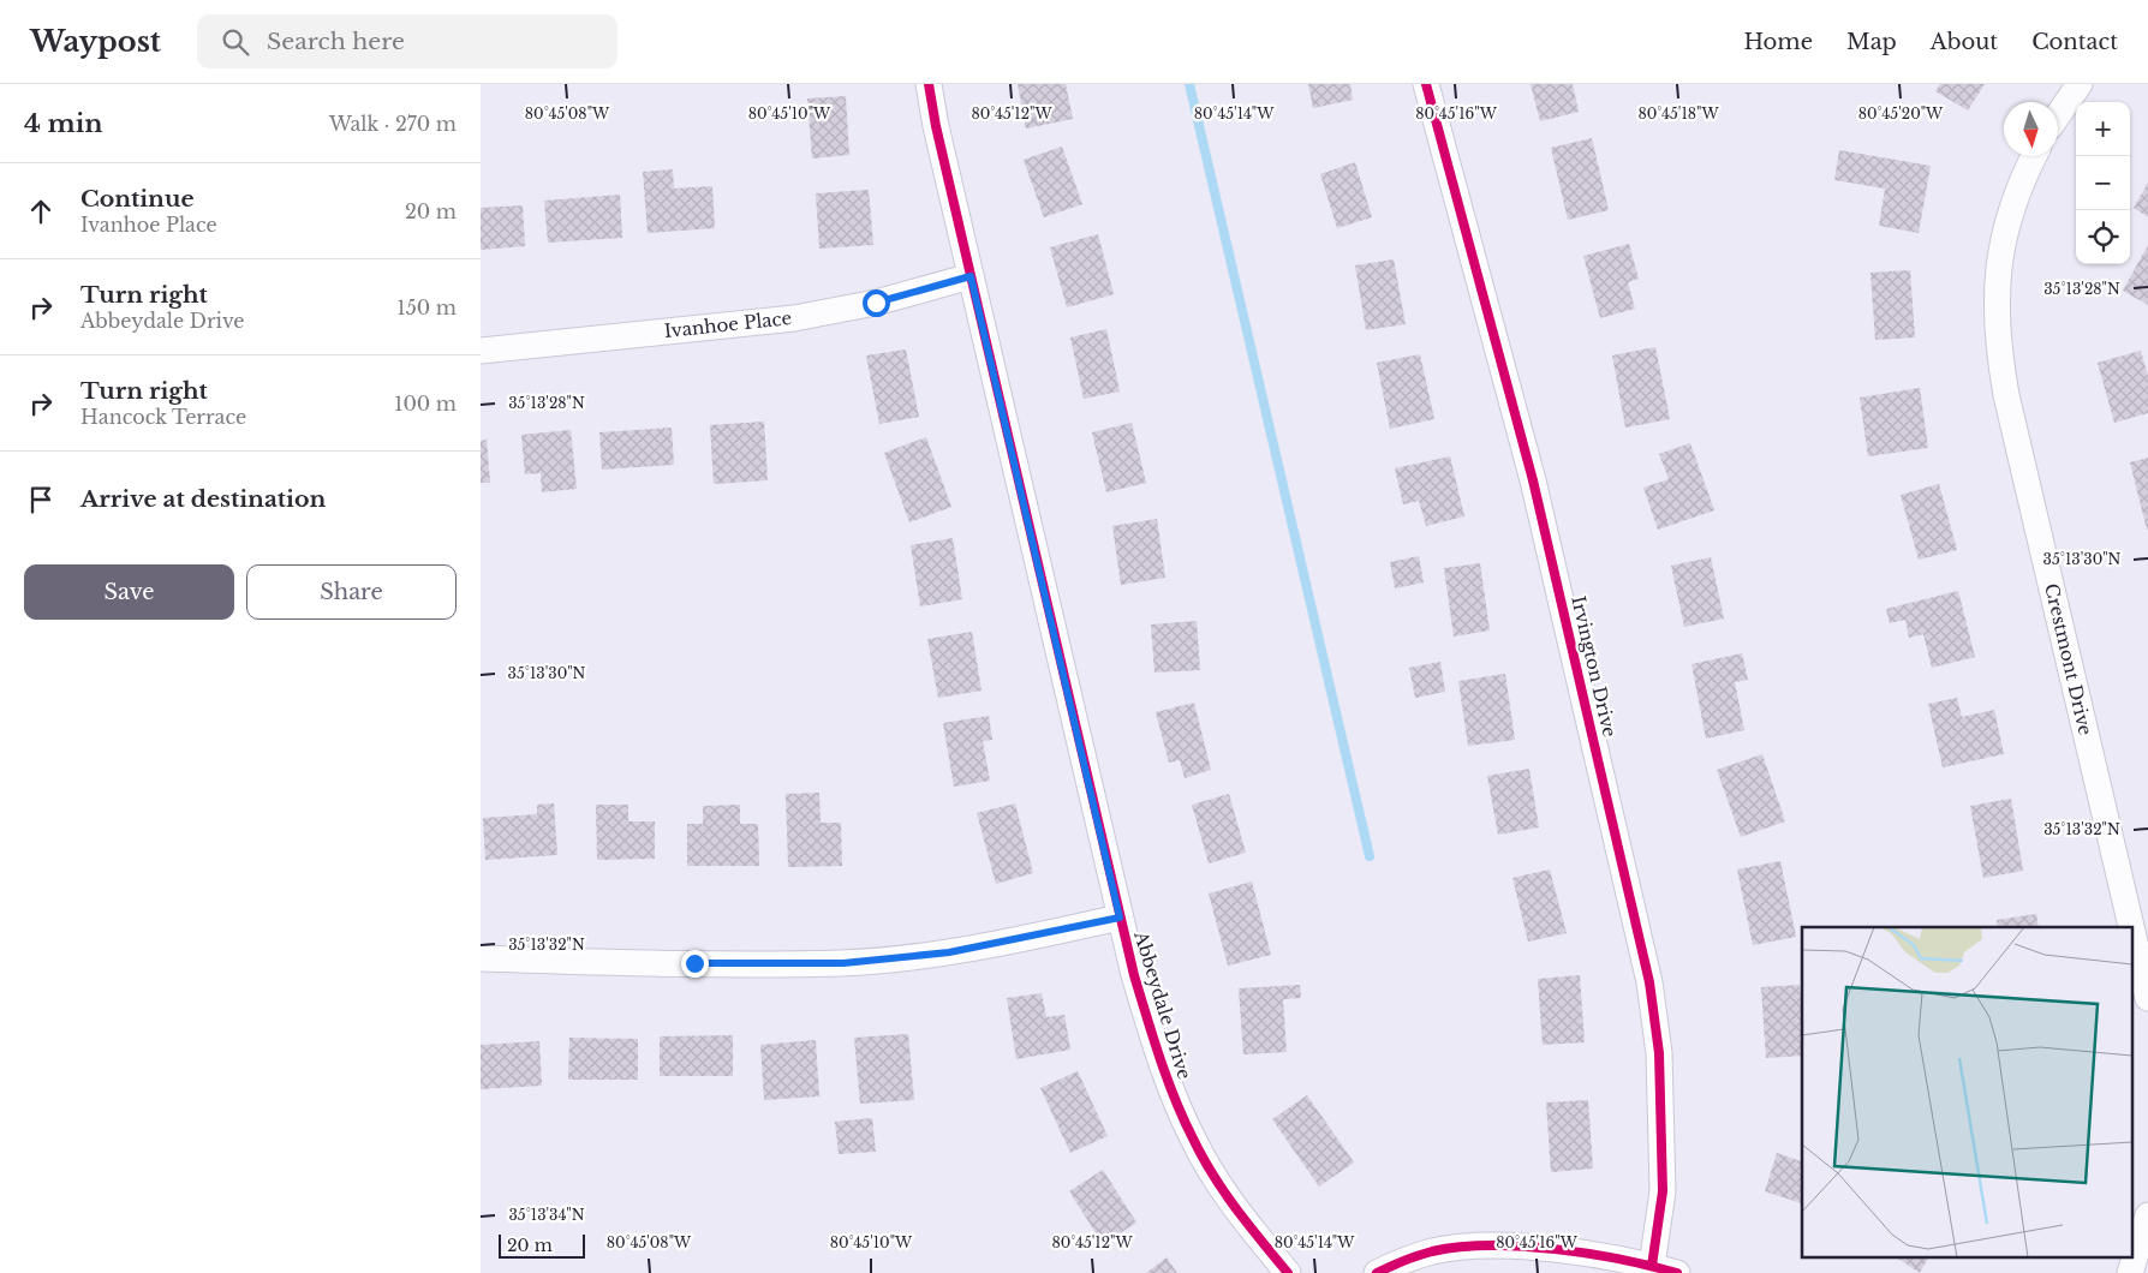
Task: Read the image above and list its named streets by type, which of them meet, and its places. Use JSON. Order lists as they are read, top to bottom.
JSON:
{
  "streets": {
    "street": [
      "Ivanhoe Place",
      "Crestmont Drive",
      "Irvington Drive",
      "Abbeydale Drive"
    ]
  },
  "crossings": [
    ["Ivanhoe Place", "Abbeydale Drive"]
  ],
  "scale_bar": "20 m",
  "north": "bottom",
  "page": {
    "header": "Waypost",
    "search": "Search here",
    "nav": [
      "Home",
      "Map",
      "About",
      "Contact"
    ],
    "heading": ["4 min", "Walk · 270 m"],
    "map_buttons": ["+", "−"],
    "list": [
      ["Continue", "Ivanhoe Place", "20 m"],
      ["Turn right", "Abbeydale Drive", "150 m"],
      ["Turn right", "Hancock Terrace", "100 m"],
      "Arrive at destination"
    ],
    "buttons": ["Save", "Share"],
    "scale": "20 m"
  },
  "coordinates": [
    "80°45'08\"W",
    "80°45'10\"W",
    "80°45'12\"W",
    "80°45'14\"W",
    "80°45'16\"W",
    "80°45'18\"W",
    "80°45'20\"W",
    "35°13'28\"N",
    "35°13'30\"N",
    "35°13'32\"N",
    "35°13'34\"N"
  ]
}
